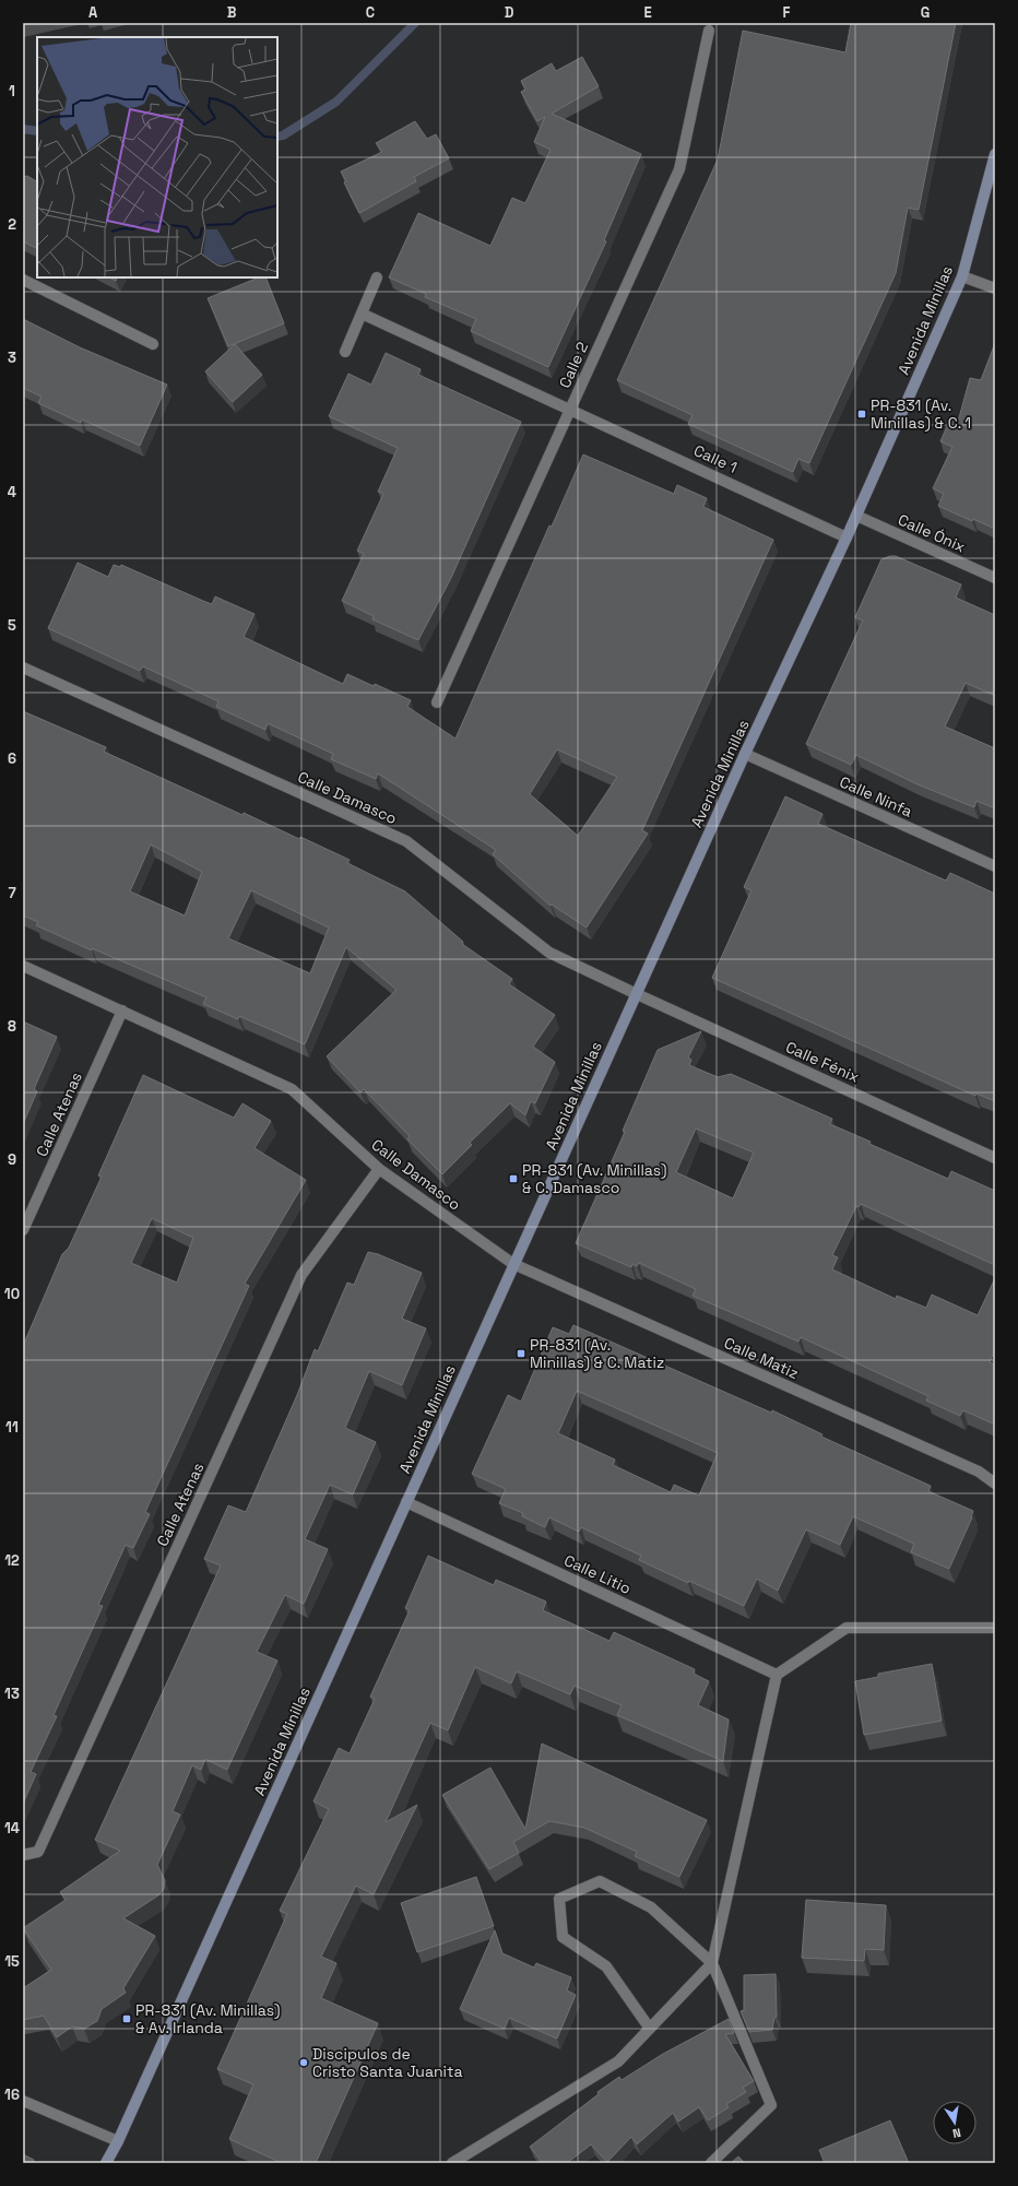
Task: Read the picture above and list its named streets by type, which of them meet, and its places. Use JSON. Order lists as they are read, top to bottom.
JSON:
{
  "streets": {
    "street": [
      "Avenida Minillas",
      "Calle 2",
      "Calle 1",
      "Calle Ónix",
      "Calle Ninfa",
      "Calle Damasco",
      "Calle Fénix",
      "Calle Atenas",
      "Calle Matiz",
      "Calle Litio"
    ]
  },
  "crossings": [
    ["Avenida Minillas", "Calle 1"],
    ["Avenida Minillas", "Calle Ónix"],
    ["Avenida Minillas", "Calle Ninfa"],
    ["Avenida Minillas", "Calle Damasco"],
    ["Avenida Minillas", "Calle Fénix"],
    ["Avenida Minillas", "Calle Matiz"],
    ["Avenida Minillas", "Calle Litio"],
    ["Calle 2", "Calle 1"],
    ["Calle Damasco", "Calle Fénix"],
    ["Calle Damasco", "Calle Atenas"],
    ["Calle Damasco", "Calle Matiz"]
  ],
  "places": {
    "transit": [
      "PR-831 (Av. Minillas) & C. 1",
      "PR-831 (Av. Minillas) & C. Damasco",
      "PR-831 (Av. Minillas) & C. Matiz",
      "PR-831 (Av. Minillas) & Av. Irlanda"
    ],
    "other": ["Discipulos de Cristo Santa Juanita"]
  },
  "north": "bottom",
  "grid": {
    "columns": [
      "A",
      "B",
      "C",
      "D",
      "E",
      "F",
      "G"
    ],
    "rows": [
      "1",
      "2",
      "3",
      "4",
      "5",
      "6",
      "7",
      "8",
      "9",
      "10",
      "11",
      "12",
      "13",
      "14",
      "15",
      "16"
    ]
  }
}
